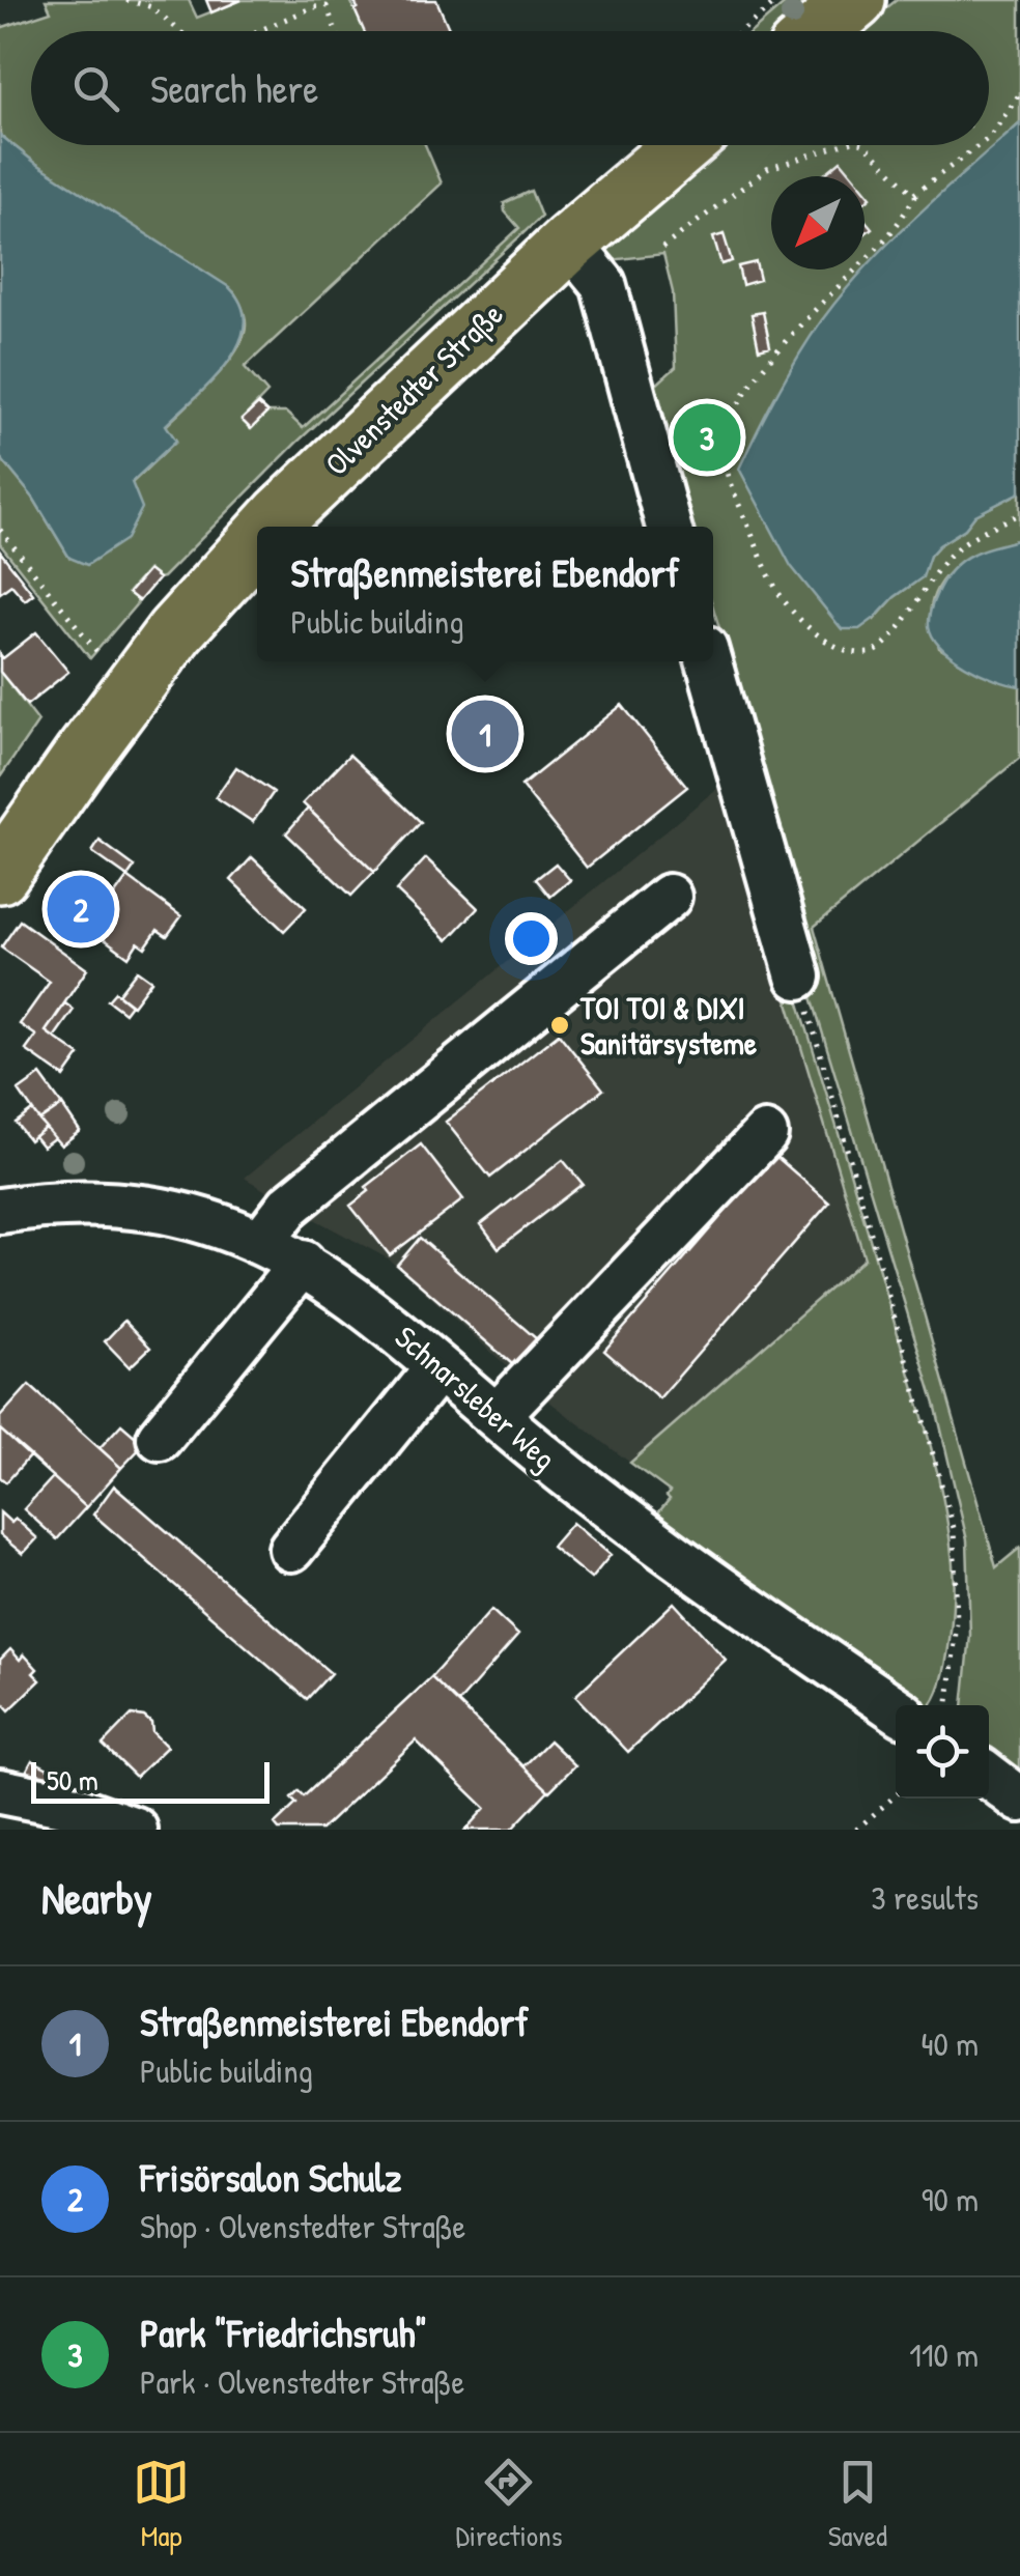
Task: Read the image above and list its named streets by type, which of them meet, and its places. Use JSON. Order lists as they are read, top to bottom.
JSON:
{
  "streets": {
    "main road": ["Olvenstedter Straße"],
    "street": ["Schnarsleber Weg"]
  },
  "places": ["TOI TOI & DIXI Sanitärsysteme"],
  "scale_bar": "50 m",
  "north": "bottom left",
  "page": {
    "search": "Search here",
    "pins": ["3", "1", "2"],
    "popup": ["Straßenmeisterei Ebendorf", "Public building"],
    "scale": "50 m",
    "heading": ["Nearby", "3 results"],
    "list": [
      {
        "mark": "1",
        "name": "Straßenmeisterei Ebendorf",
        "note": "Public building",
        "value": "40 m"
      },
      {
        "mark": "2",
        "name": "Frisörsalon Schulz",
        "note": "Shop · Olvenstedter Straße",
        "value": "90 m"
      },
      {
        "mark": "3",
        "name": "Park \"Friedrichsruh\"",
        "note": "Park · Olvenstedter Straße",
        "value": "110 m"
      }
    ],
    "nav": ["Map", "Directions", "Saved"]
  }
}
